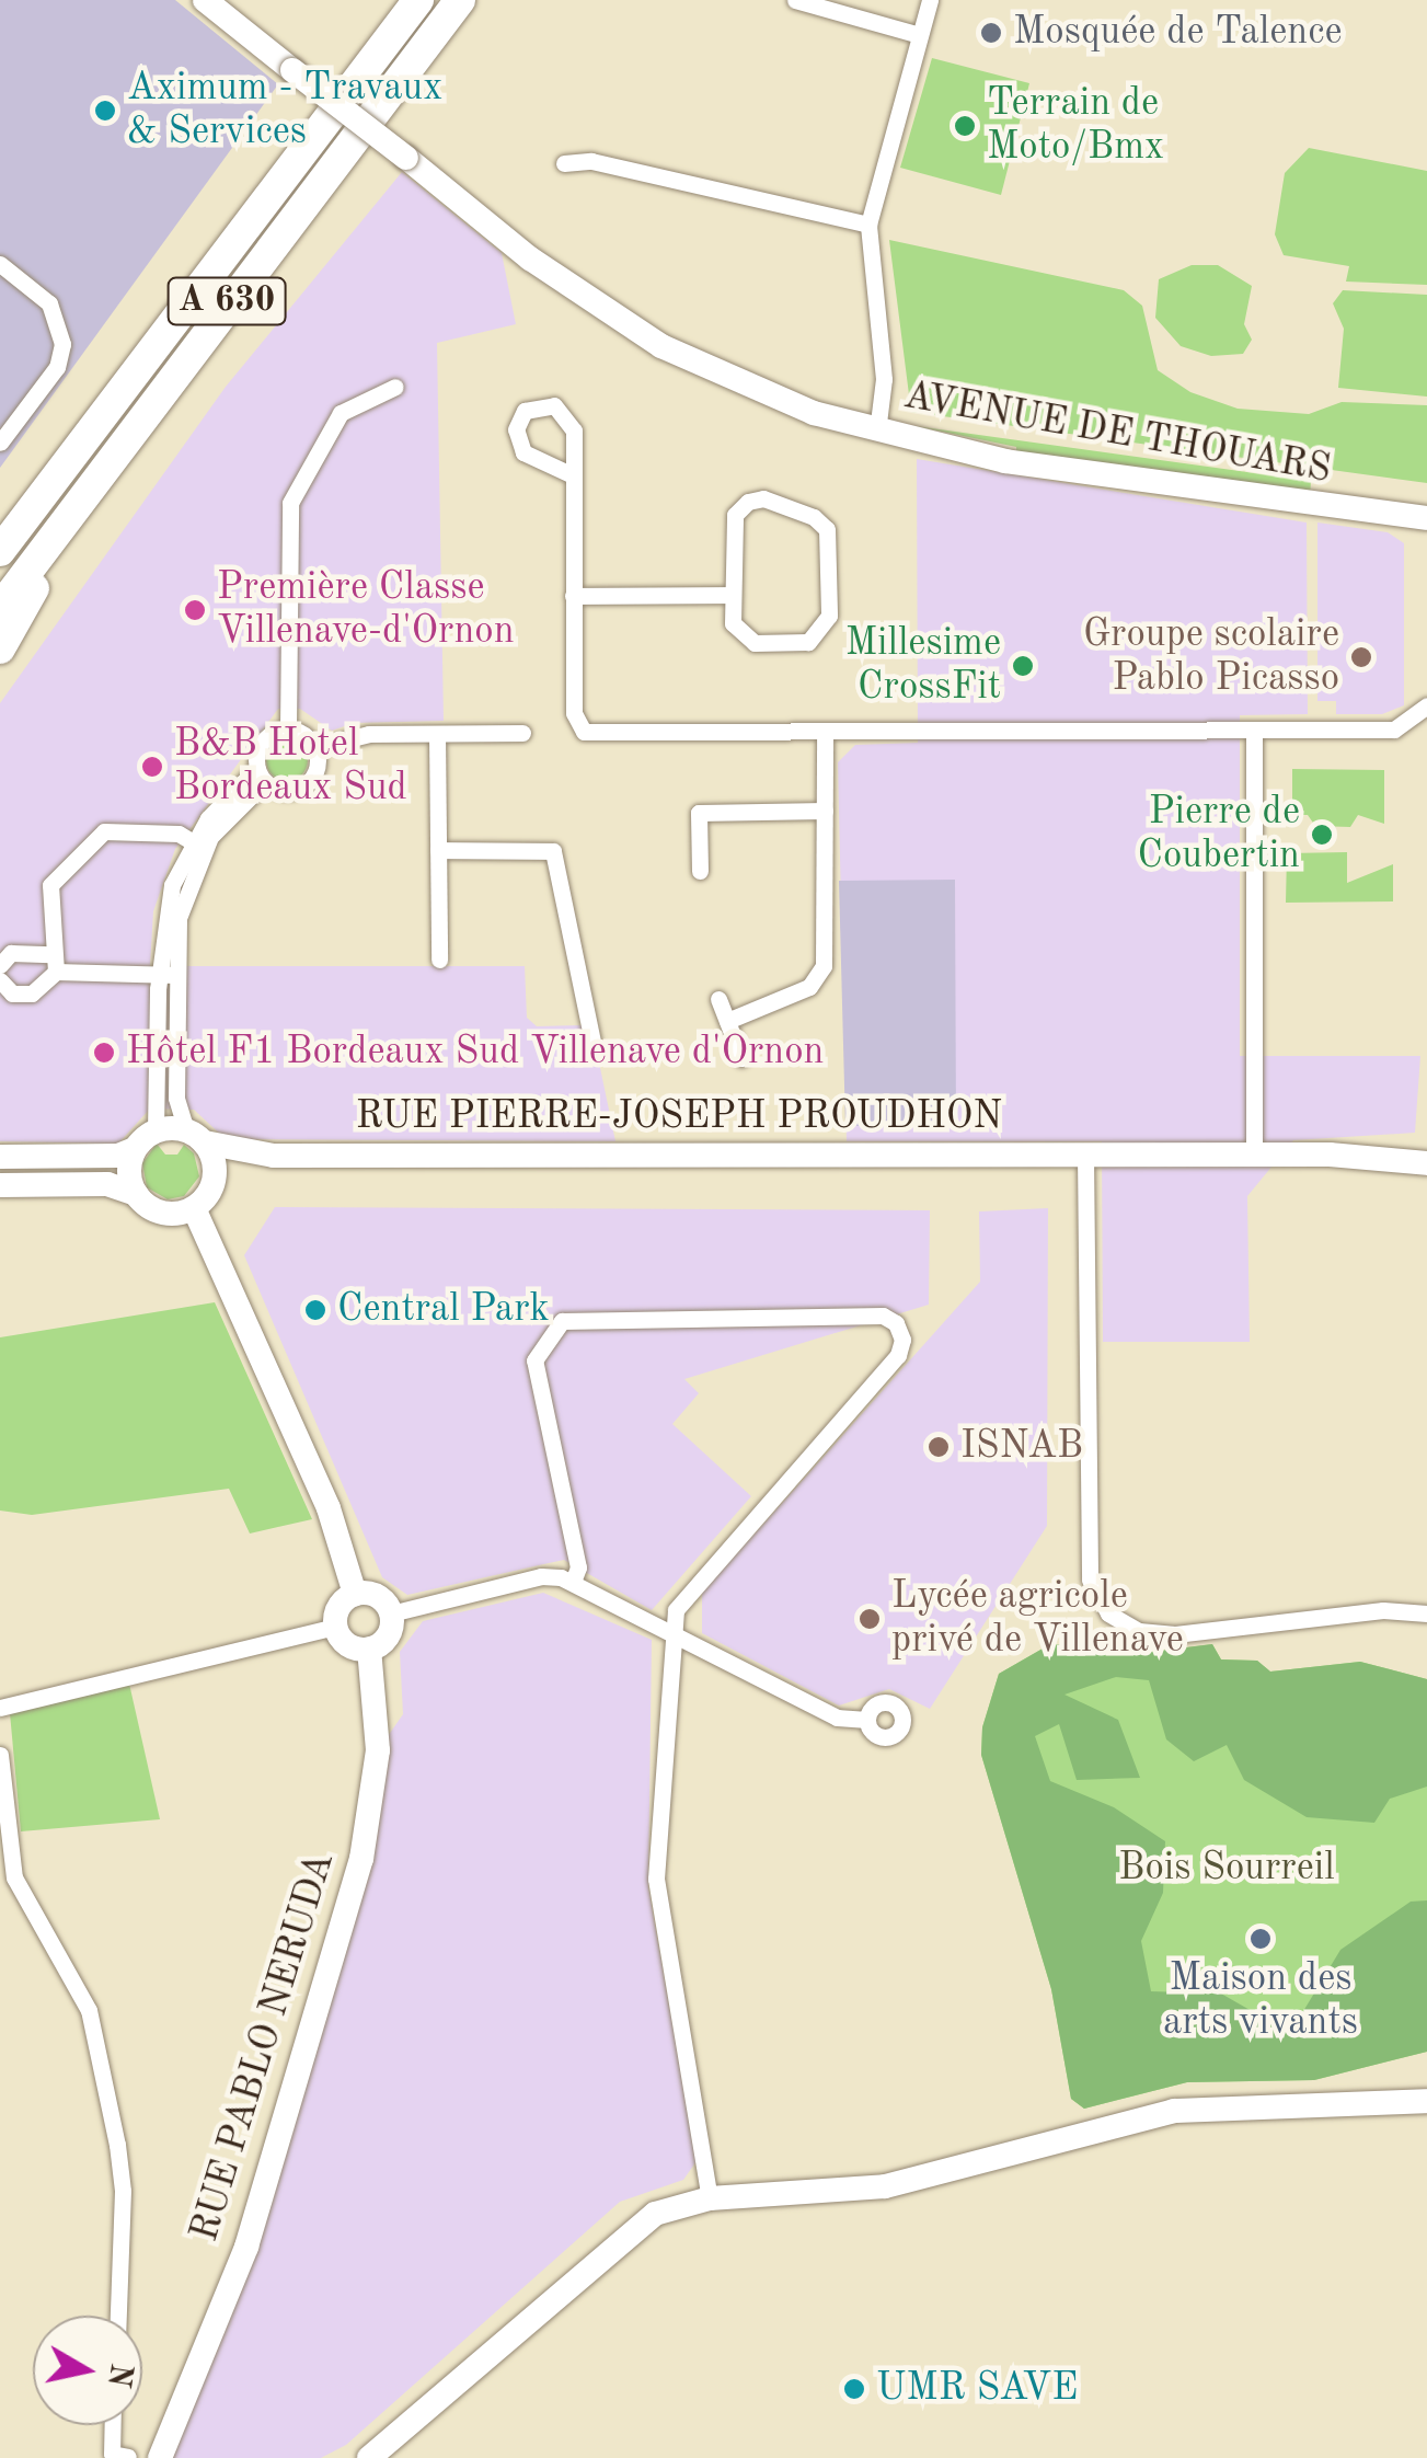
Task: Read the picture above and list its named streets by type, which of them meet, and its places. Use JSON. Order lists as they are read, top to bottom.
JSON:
{
  "streets": {
    "highway": ["A 630"],
    "street": ["AVENUE DE THOUARS", "RUE PIERRE-JOSEPH PROUDHON", "RUE PABLO NERUDA"]
  },
  "parks": ["Bois Sourreil"],
  "places": [
    "Mosquée de Talence",
    "Aximum - Travaux & Services",
    "Terrain de Moto/Bmx",
    "Première Classe Villenave-d'Ornon",
    "Groupe scolaire Pablo Picasso",
    "Millesime CrossFit",
    "B&B Hotel Bordeaux Sud",
    "Pierre de Coubertin",
    "Hôtel F1 Bordeaux Sud Villenave d'Ornon",
    "Central Park",
    "ISNAB",
    "Lycée agricole privé de Villenave",
    "Maison des arts vivants",
    "UMR SAVE"
  ],
  "north": "right"
}
